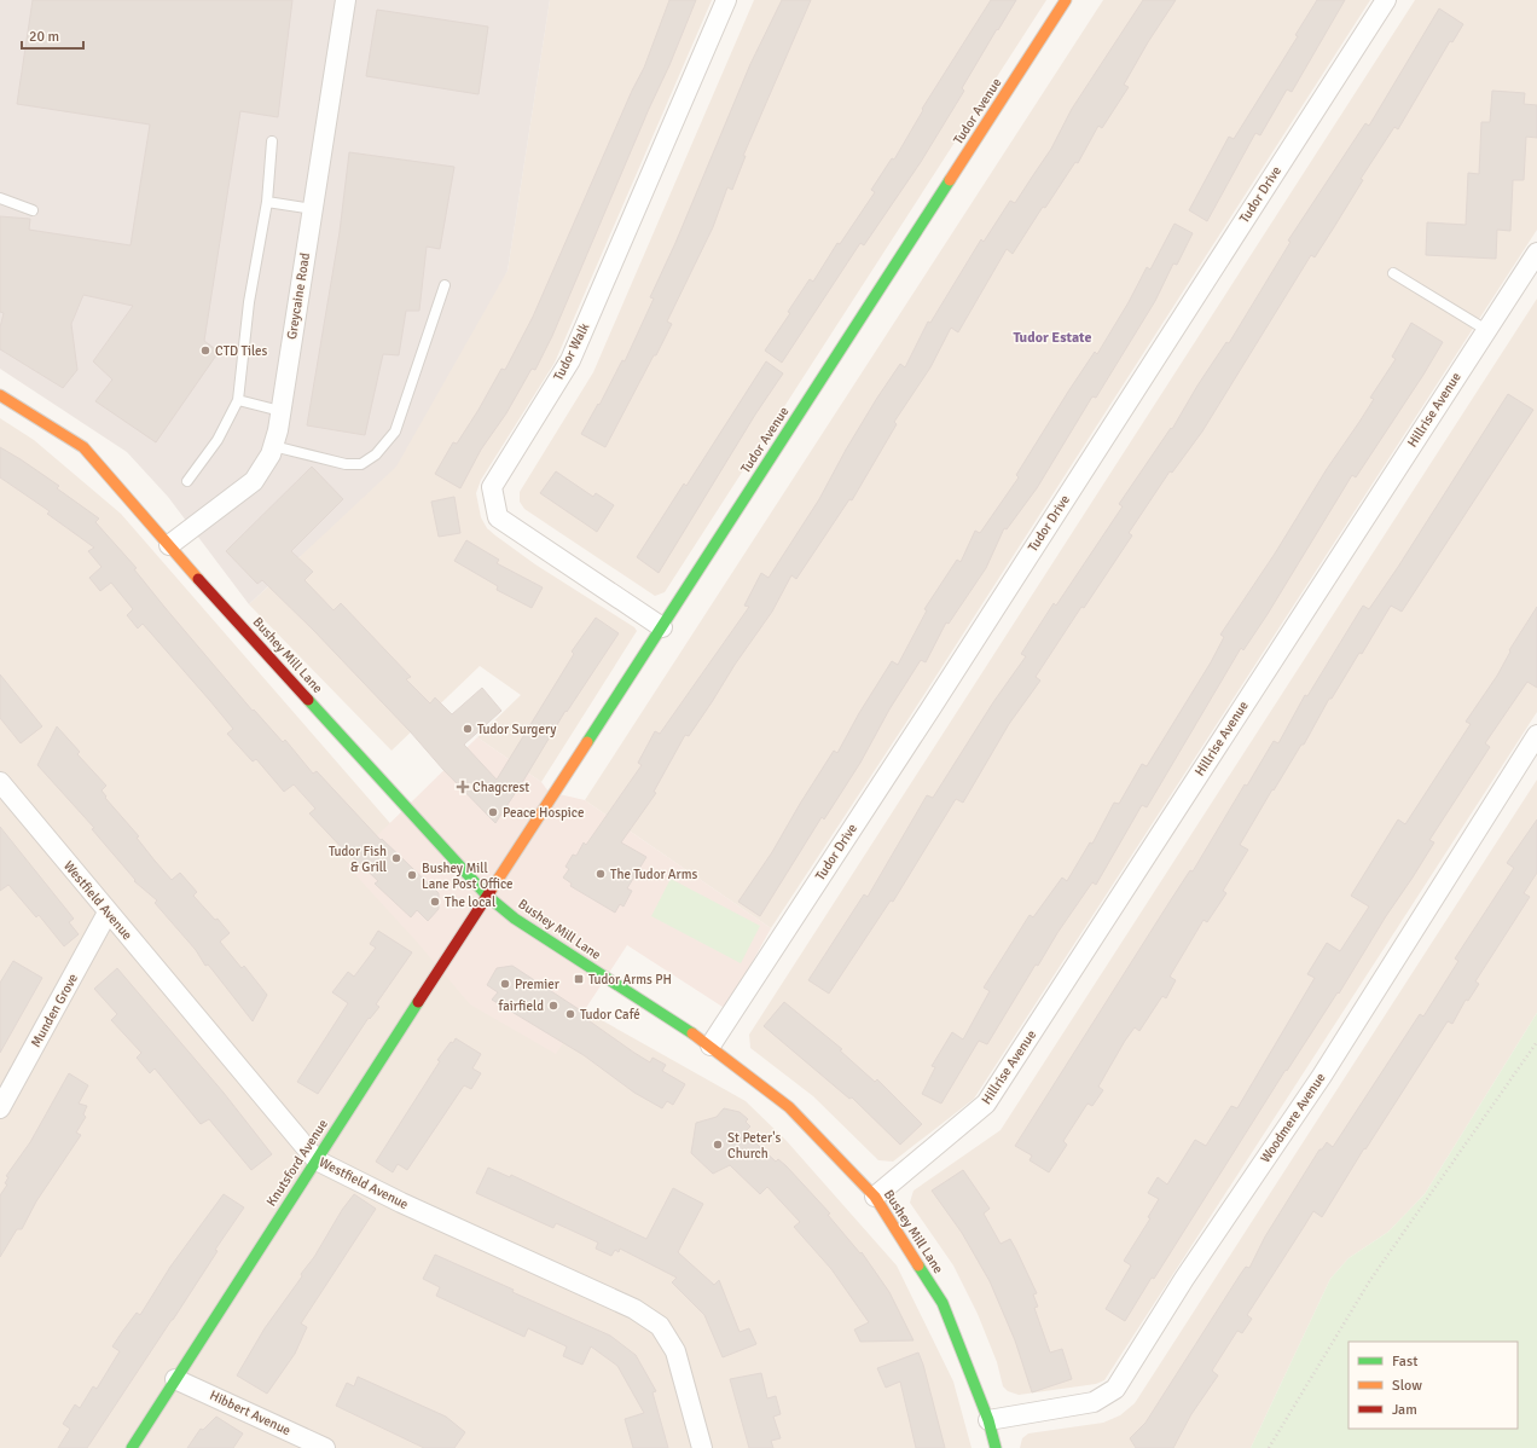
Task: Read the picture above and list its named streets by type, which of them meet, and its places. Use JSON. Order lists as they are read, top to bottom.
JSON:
{
  "streets": {
    "street": [
      "Tudor Avenue",
      "Tudor Drive",
      "Greycaine Road",
      "Tudor Walk",
      "Hillrise Avenue",
      "Bushey Mill Lane",
      "Westfield Avenue",
      "Munden Grove",
      "Woodmere Avenue",
      "Knutsford Avenue",
      "Hibbert Avenue"
    ]
  },
  "crossings": [
    ["Tudor Avenue", "Tudor Walk"],
    ["Tudor Avenue", "Bushey Mill Lane"],
    ["Tudor Avenue", "Knutsford Avenue"],
    ["Tudor Drive", "Bushey Mill Lane"],
    ["Greycaine Road", "Bushey Mill Lane"],
    ["Hillrise Avenue", "Bushey Mill Lane"],
    ["Bushey Mill Lane", "Woodmere Avenue"],
    ["Bushey Mill Lane", "Knutsford Avenue"],
    ["Westfield Avenue", "Munden Grove"],
    ["Westfield Avenue", "Knutsford Avenue"],
    ["Knutsford Avenue", "Hibbert Avenue"]
  ],
  "districts": ["Tudor Estate"],
  "places": {
    "other": [
      "CTD Tiles",
      "Tudor Surgery",
      "Peace Hospice",
      "Tudor Fish & Grill",
      "The Tudor Arms",
      "Bushey Mill Lane Post Office",
      "The local",
      "Premier",
      "fairfield",
      "Tudor Café",
      "St Peter's Church"
    ],
    "health": ["Chagcrest"],
    "transit": ["Tudor Arms PH"]
  },
  "legend": ["Fast", "Slow", "Jam"],
  "scale_bar": "20 m"
}
